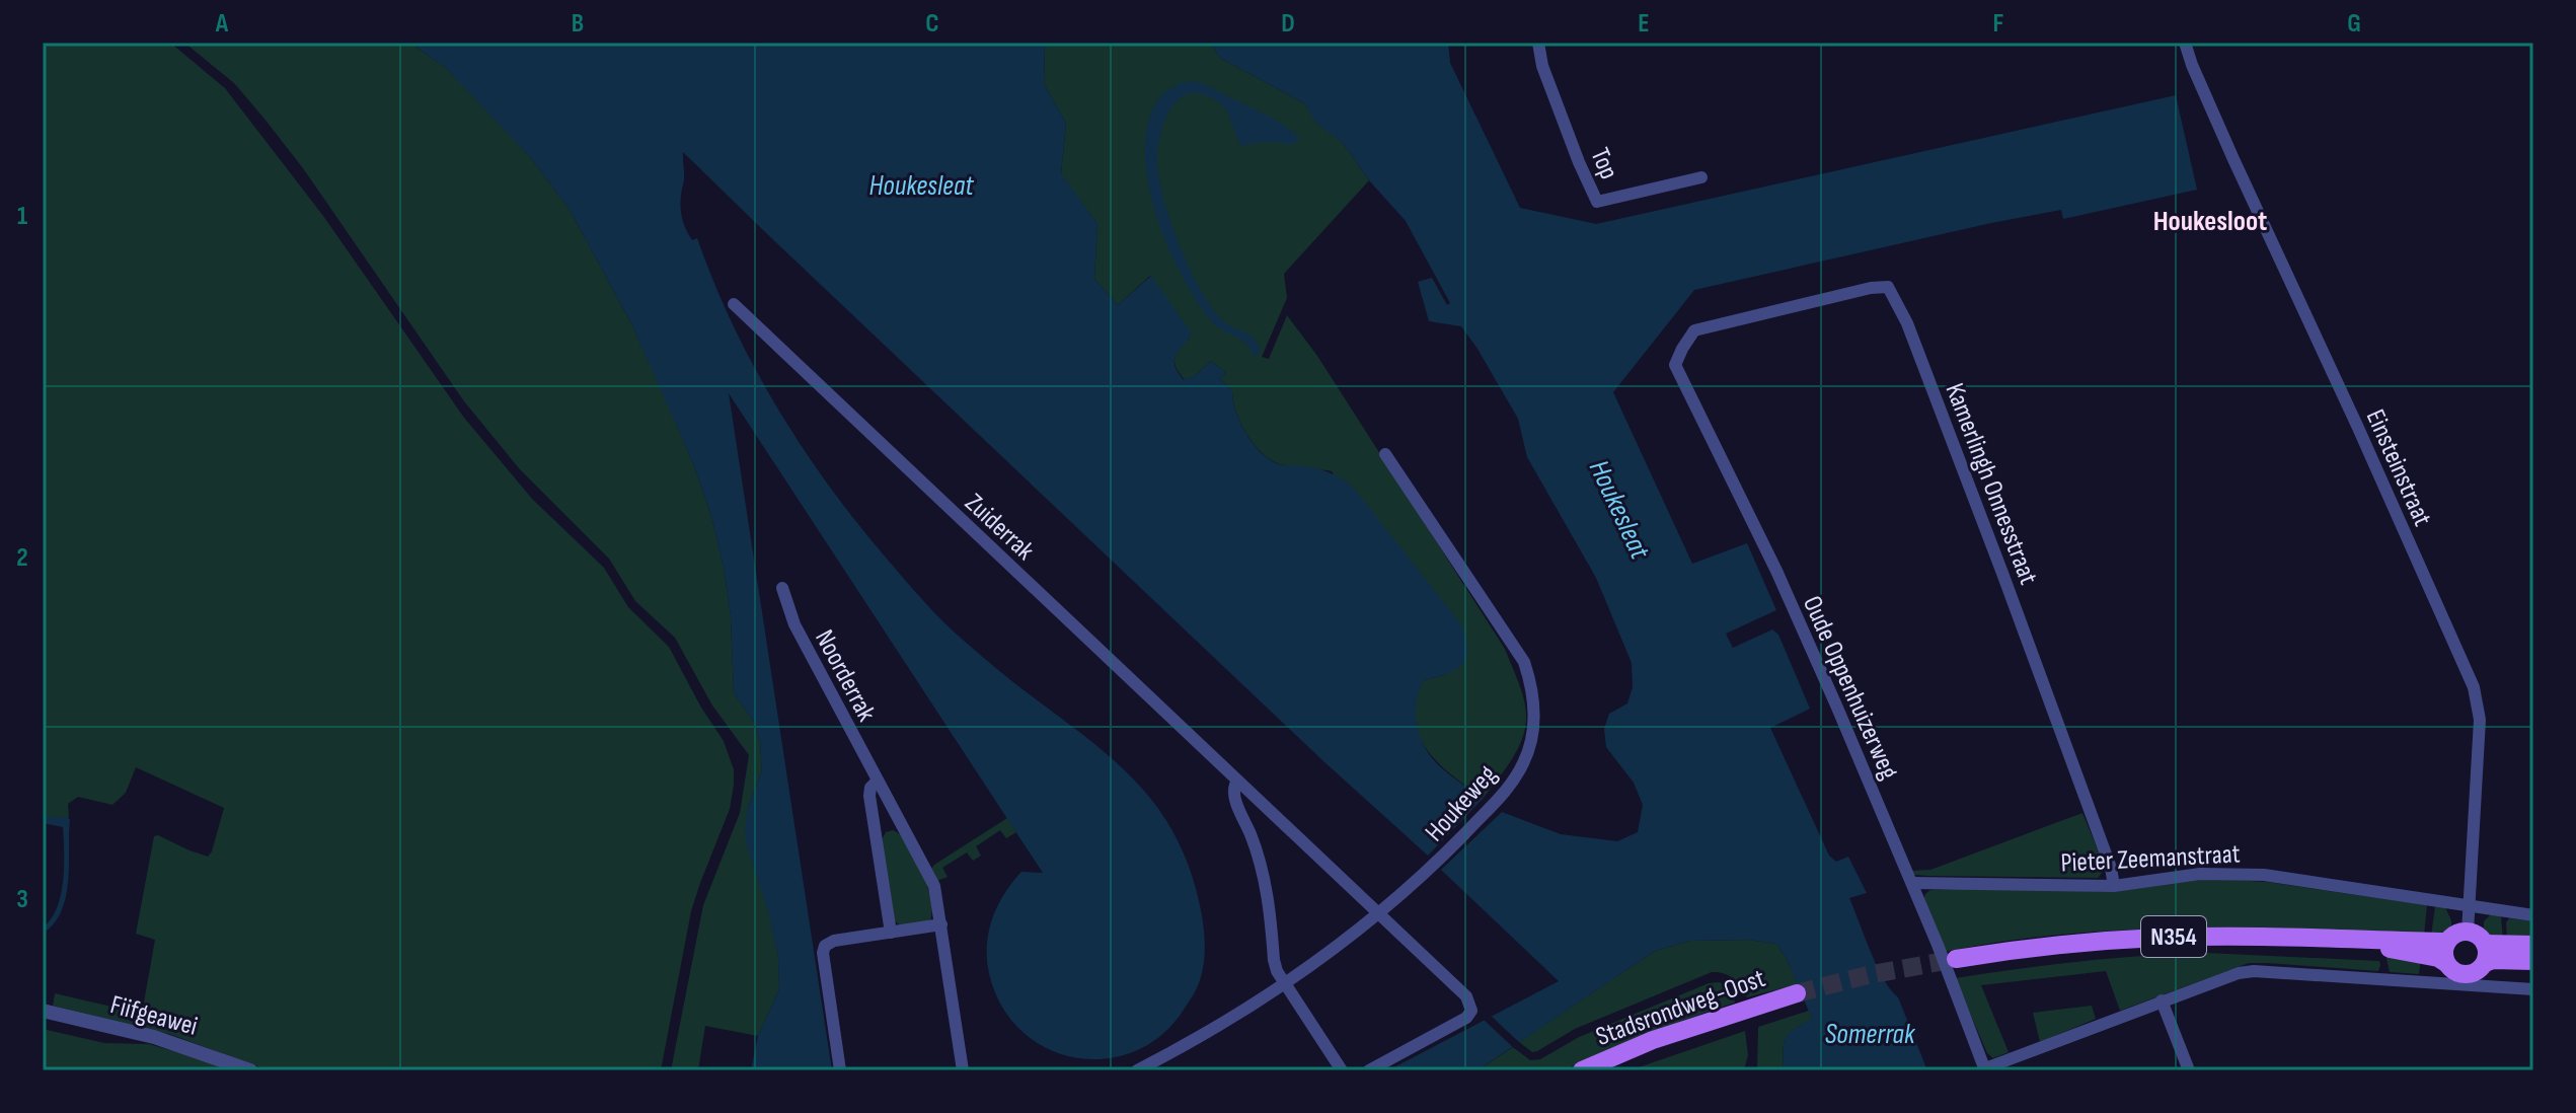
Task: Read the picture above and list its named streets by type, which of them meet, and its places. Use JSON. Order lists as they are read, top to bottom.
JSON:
{
  "streets": {
    "main road": ["N354", "Stadsrondweg-Oost"],
    "street": [
      "Top",
      "Einsteinstraat",
      "Kamerlingh Onnesstraat",
      "Zuiderrak",
      "Noorderrak",
      "Oude Oppenhuizerweg",
      "Houkeweg",
      "Pieter Zeemanstraat",
      "Fiifgeawei"
    ]
  },
  "crossings": [
    ["Einsteinstraat", "Pieter Zeemanstraat"],
    ["Einsteinstraat", "N354"],
    ["Kamerlingh Onnesstraat", "Oude Oppenhuizerweg"],
    ["Kamerlingh Onnesstraat", "Pieter Zeemanstraat"],
    ["Zuiderrak", "Houkeweg"],
    ["Oude Oppenhuizerweg", "Pieter Zeemanstraat"]
  ],
  "districts": ["Houkesloot"],
  "water": ["Houkesleat", "Somerrak"],
  "grid": {
    "columns": [
      "A",
      "B",
      "C",
      "D",
      "E",
      "F",
      "G"
    ],
    "rows": ["1", "2", "3"]
  }
}
